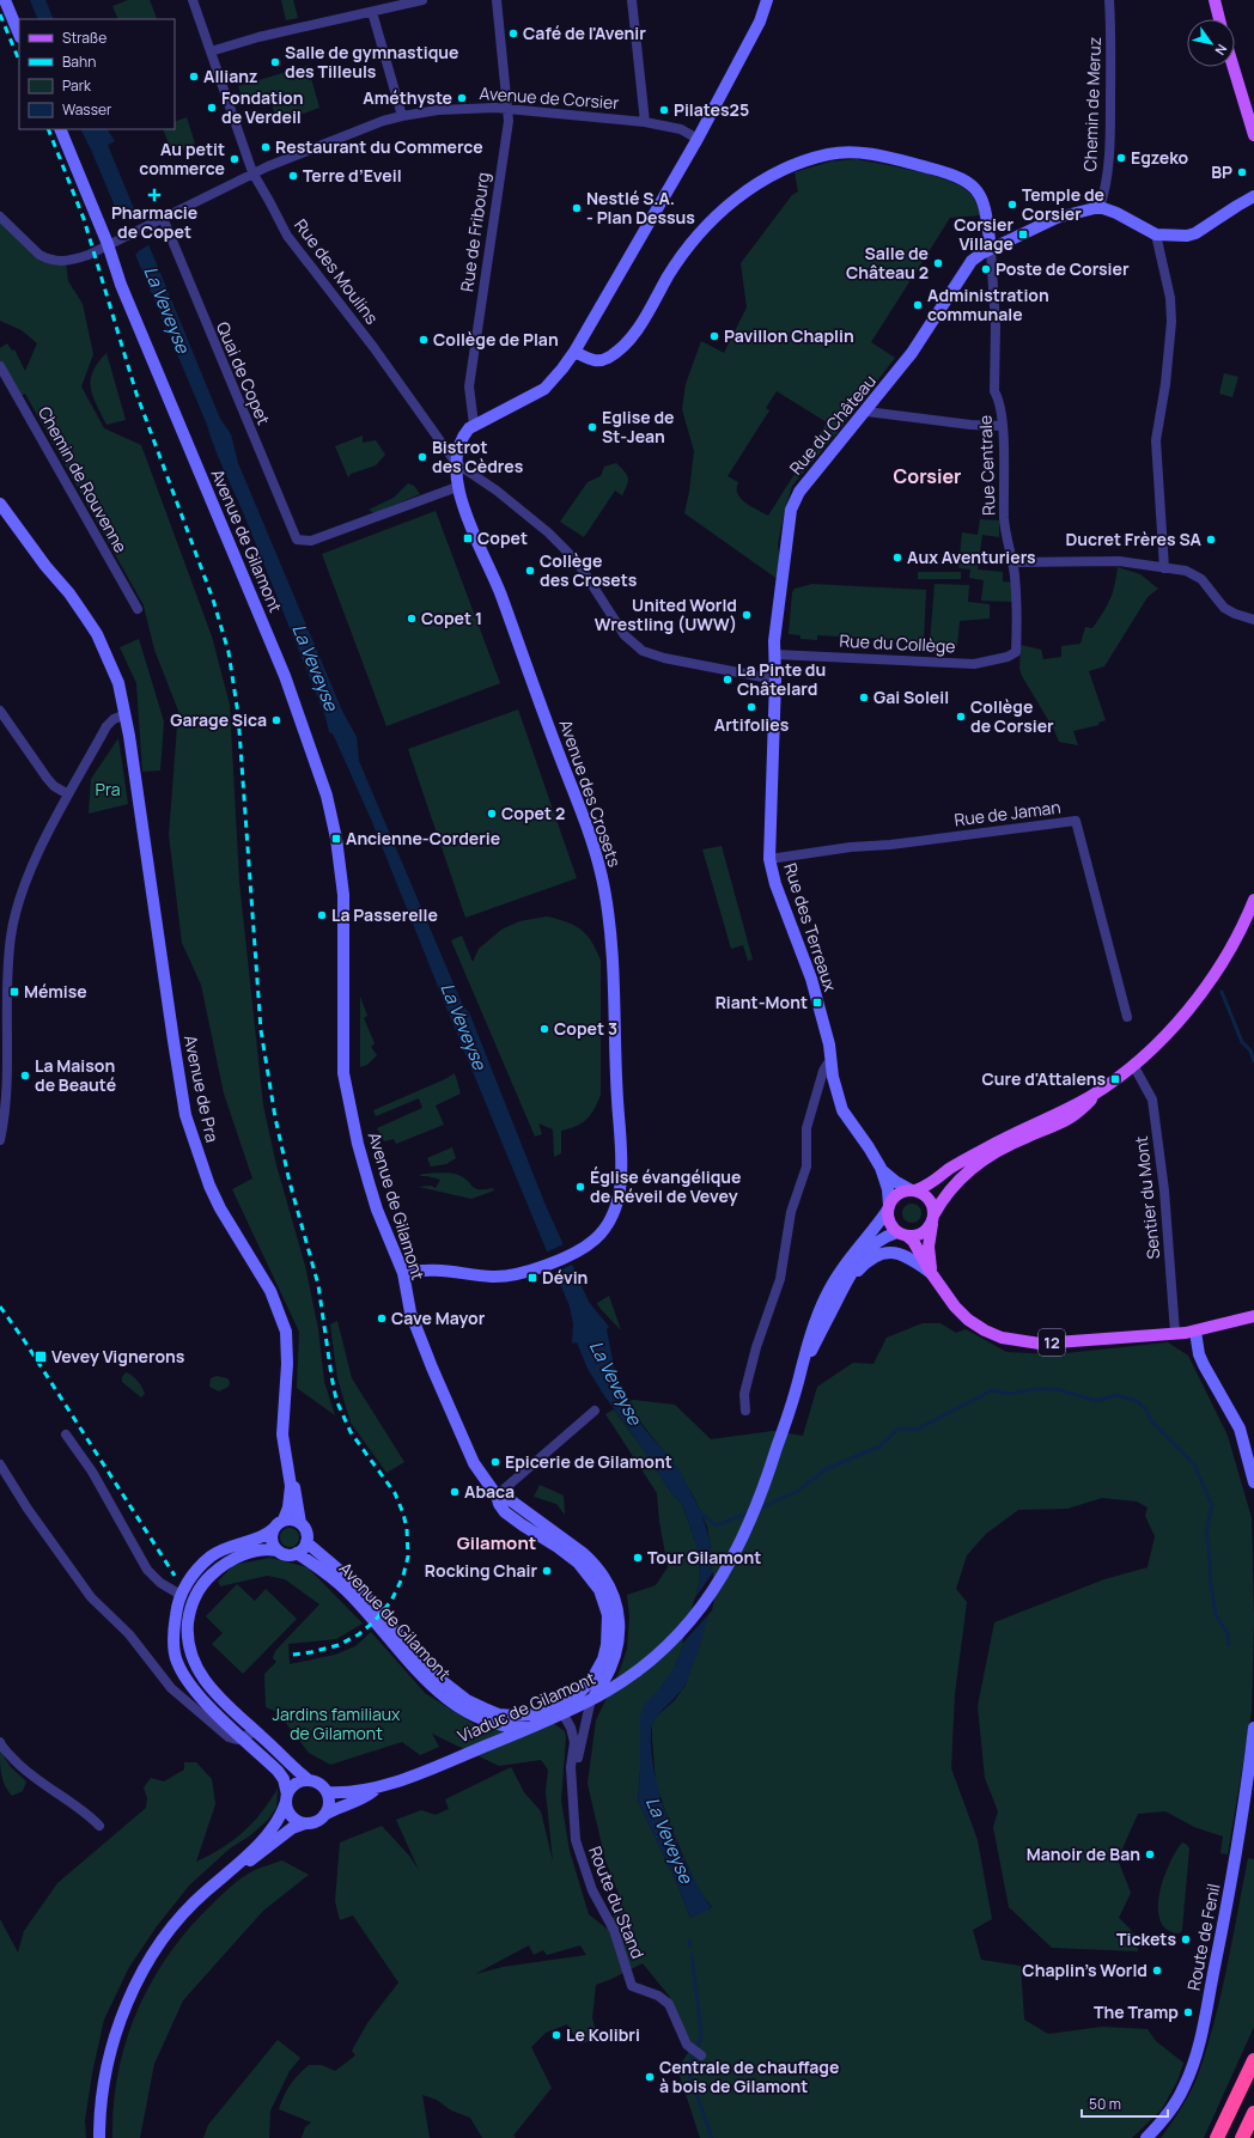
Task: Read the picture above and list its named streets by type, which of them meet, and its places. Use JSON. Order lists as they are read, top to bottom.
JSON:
{
  "streets": {
    "main road": ["12"],
    "street": [
      "Avenue de Corsier",
      "Chemin de Meruz",
      "Rue de Fribourg",
      "Rue des Moulins",
      "Quai de Copet",
      "Rue du Château",
      "Rue Centrale",
      "Chemin de Rouvenne",
      "Avenue de Gilamont",
      "Rue du Collège",
      "Avenue des Crosets",
      "Rue de Jaman",
      "Rue des Terreaux",
      "Avenue de Pra",
      "Sentier du Mont",
      "Viaduc de Gilamont",
      "Route du Stand",
      "Route de Fenil"
    ]
  },
  "crossings": [
    ["Avenue de Corsier", "Rue de Fribourg"],
    ["Avenue de Corsier", "Rue des Moulins"],
    ["Avenue de Corsier", "Quai de Copet"],
    ["Avenue de Corsier", "Avenue de Gilamont"],
    ["Chemin de Meruz", "Rue du Château"],
    ["Rue des Moulins", "Avenue des Crosets"],
    ["Rue des Moulins", "Rue des Terreaux"],
    ["Quai de Copet", "Avenue des Crosets"],
    ["Rue du Château", "Rue Centrale"],
    ["Rue du Château", "Rue du Collège"],
    ["Rue du Château", "Rue des Terreaux"],
    ["Rue Centrale", "Rue du Collège"],
    ["Avenue de Gilamont", "Avenue des Crosets"],
    ["Avenue de Gilamont", "Avenue de Pra"],
    ["Avenue de Gilamont", "Route du Stand"],
    ["Rue du Collège", "Rue des Terreaux"],
    ["Rue de Jaman", "Rue des Terreaux"],
    ["Rue des Terreaux", "12"],
    ["Rue des Terreaux", "Viaduc de Gilamont"],
    ["Sentier du Mont", "12"],
    ["12", "Viaduc de Gilamont"]
  ],
  "districts": ["Corsier", "Gilamont"],
  "water": ["La Veveyse"],
  "parks": ["Pra", "Jardins familiaux de Gilamont"],
  "places": {
    "other": [
      "Café de l'Avenir",
      "Salle de gymnastique des Tilleuls",
      "Allianz",
      "Améthyste",
      "Fondation de Verdeil",
      "Pilates25",
      "Restaurant du Commerce",
      "Egzeko",
      "Au petit commerce",
      "BP",
      "Terre d’Eveil",
      "Temple de Corsier",
      "Nestlé S.A. - Plan Dessus",
      "Salle de Château 2",
      "Poste de Corsier",
      "Administration communale",
      "Pavillon Chaplin",
      "Collège de Plan",
      "Eglise de St-Jean",
      "Bistrot des Cèdres",
      "Ducret Frères SA",
      "Aux Aventuriers",
      "Collège des Crosets",
      "United World Wrestling (UWW)",
      "Copet 1",
      "La Pinte du Châtelard",
      "Gai Soleil",
      "Artifolies",
      "Collège de Corsier",
      "Garage Sica",
      "Copet 2",
      "La Passerelle",
      "Copet 3",
      "La Maison de Beauté",
      "Église évangélique de Réveil de Vevey",
      "Cave Mayor",
      "Epicerie de Gilamont",
      "Abaca",
      "Tour Gilamont",
      "Rocking Chair",
      "Manoir de Ban",
      "Tickets",
      "Chaplin's World",
      "The Tramp",
      "Le Kolibri",
      "Centrale de chauffage à bois de Gilamont"
    ],
    "health": ["Pharmacie de Copet"],
    "transit": [
      "Corsier Village",
      "Copet",
      "Ancienne-Corderie",
      "Mémise",
      "Riant-Mont",
      "Cure d'Attalens",
      "Dévin",
      "Vevey Vignerons"
    ]
  },
  "legend": [
    "Straße",
    "Bahn",
    "Park",
    "Wasser"
  ],
  "scale_bar": "50 m",
  "north": "bottom right"
}
